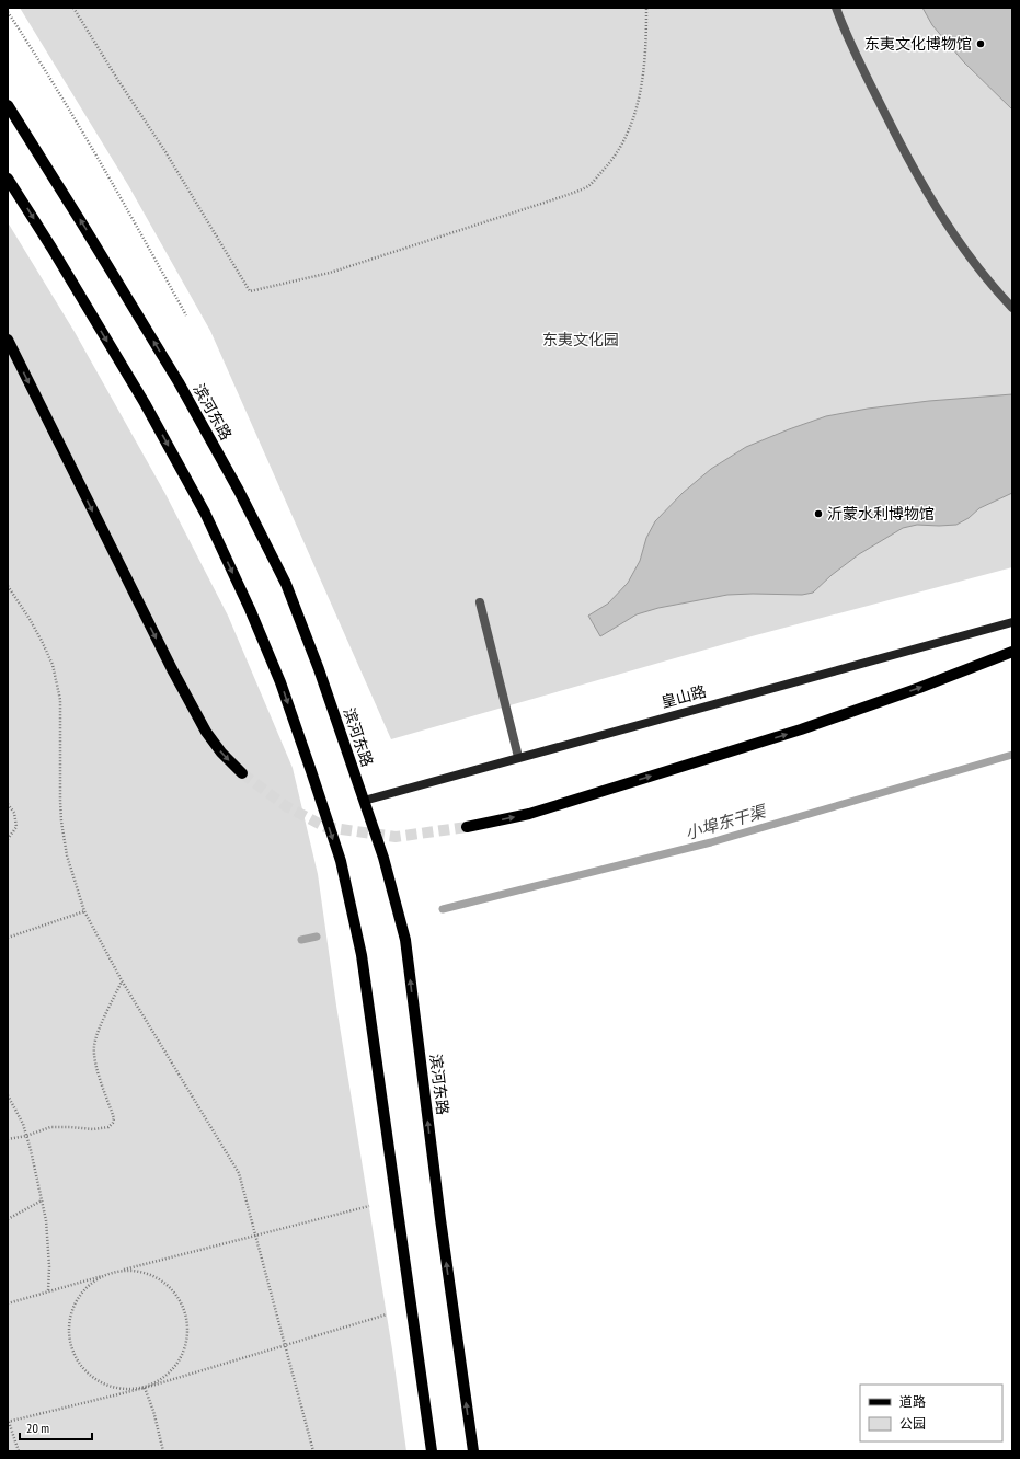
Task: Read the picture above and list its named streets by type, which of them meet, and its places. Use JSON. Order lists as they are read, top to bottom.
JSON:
{
  "streets": {
    "main road": ["滨河东路", "皇山路"]
  },
  "crossings": [
    ["滨河东路", "皇山路"]
  ],
  "water": ["小埠东干渠"],
  "parks": ["东夷文化园"],
  "places": ["东夷文化博物馆", "沂蒙水利博物馆"],
  "legend": ["道路", "公园"],
  "scale_bar": "20 m"
}
